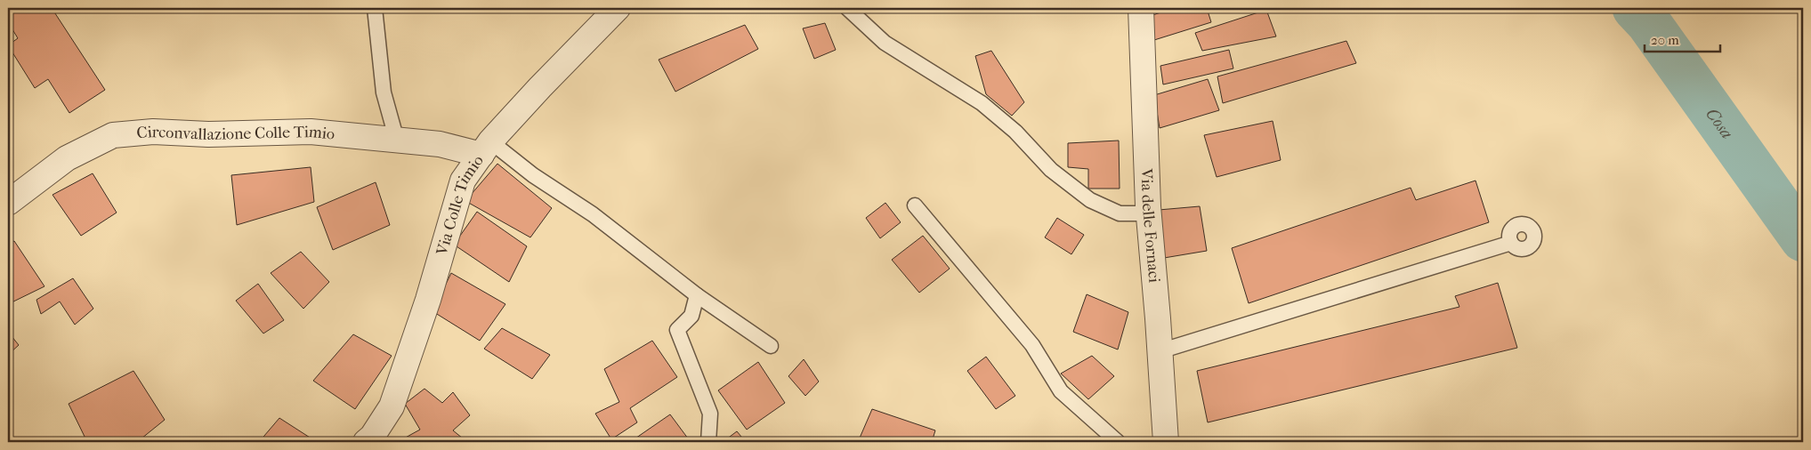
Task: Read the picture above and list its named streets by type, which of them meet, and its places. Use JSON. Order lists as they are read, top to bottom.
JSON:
{
  "streets": {
    "street": ["Circonvallazione Colle Timio", "Via Colle Timio", "Via delle Fornaci"]
  },
  "crossings": [
    ["Circonvallazione Colle Timio", "Via Colle Timio"]
  ],
  "water": ["Cosa"],
  "scale_bar": "20 m"
}
